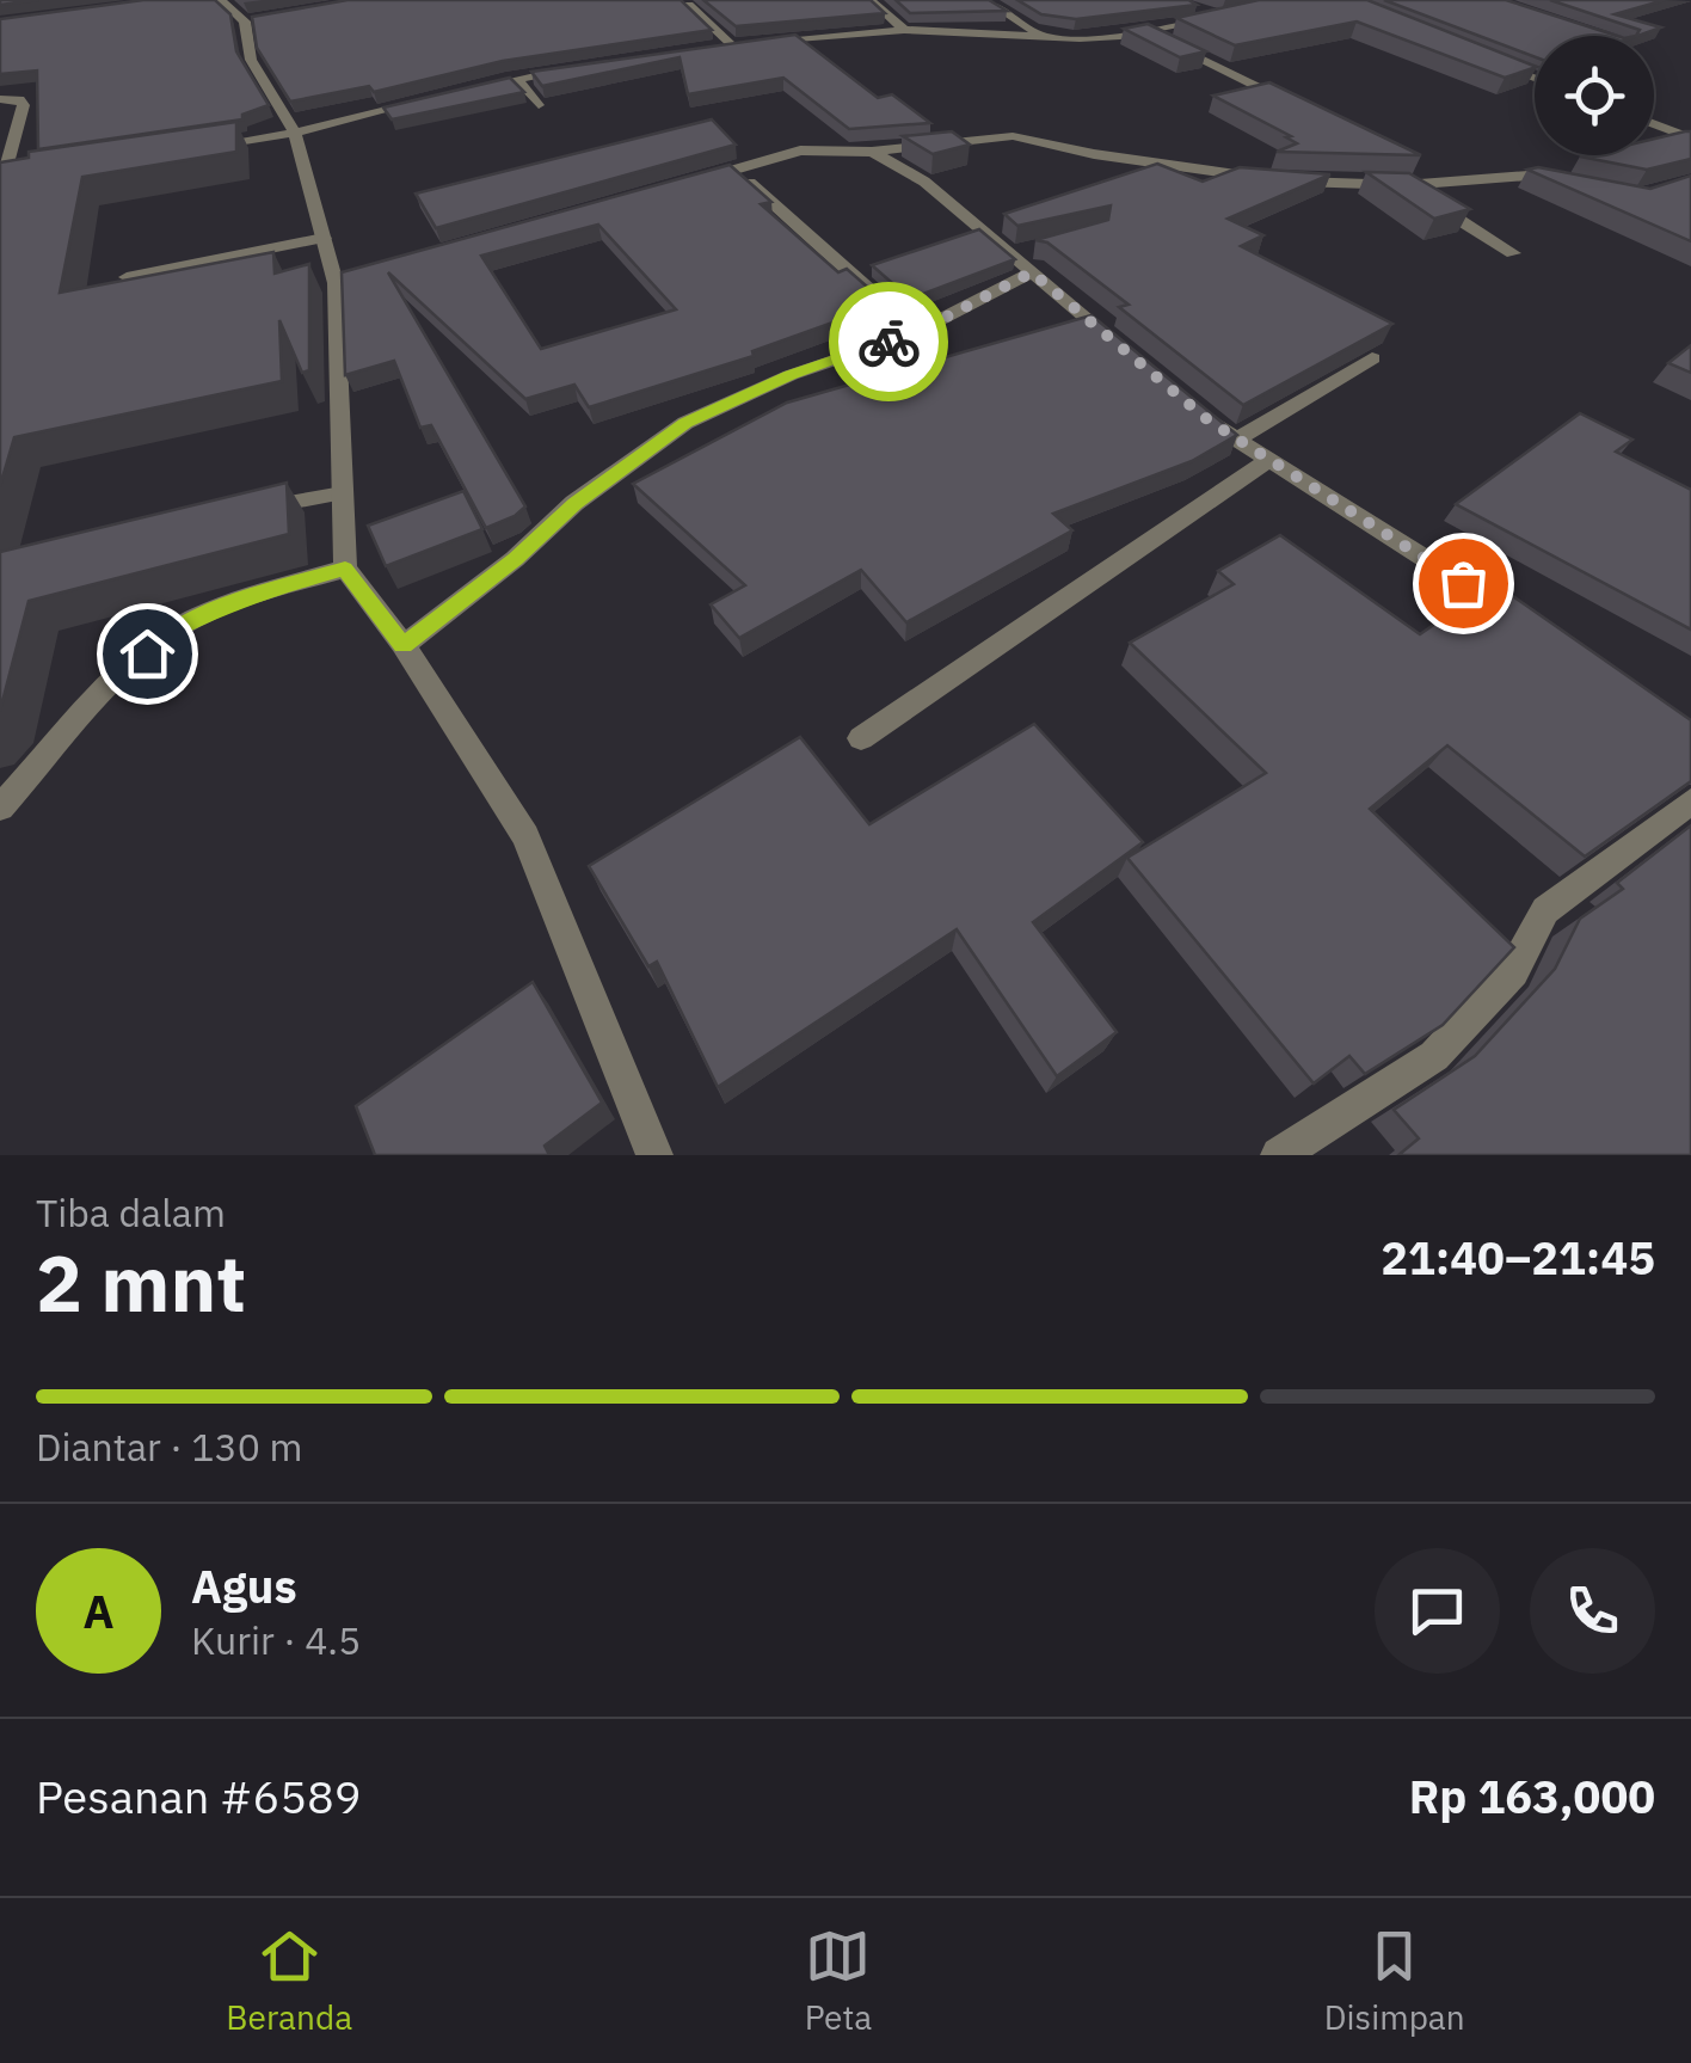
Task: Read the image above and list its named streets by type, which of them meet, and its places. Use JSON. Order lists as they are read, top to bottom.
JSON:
{
  "page": {
    "heading": ["2 mnt", "Tiba dalam", "21:40–21:45"],
    "panel": [
      "Agus",
      "Kurir · 4.5",
      "Pesanan #6589",
      "Rp 163,000"
    ],
    "bar": "Diantar · 130 m",
    "round": "A",
    "tabs": ["Beranda", "Peta", "Disimpan"]
  }
}
